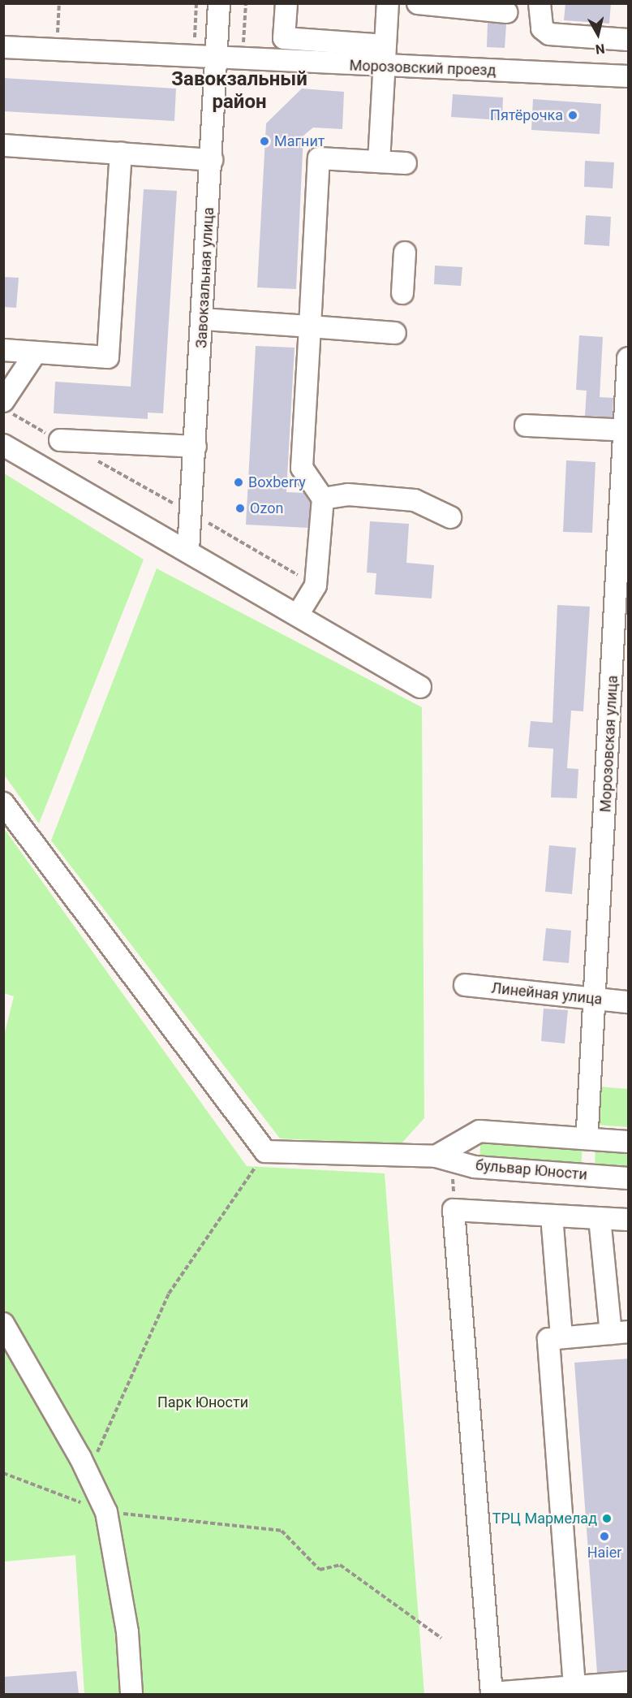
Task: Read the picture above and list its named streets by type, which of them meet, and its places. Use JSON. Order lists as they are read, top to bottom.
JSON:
{
  "streets": {
    "street": [
      "Морозовский проезд",
      "Завокзальная улица",
      "Морозовская улица",
      "Линейная улица",
      "бульвар Юности"
    ]
  },
  "crossings": [
    ["Морозовский проезд", "Завокзальная улица"],
    ["Морозовская улица", "Линейная улица"]
  ],
  "districts": ["Завокзальный район"],
  "parks": ["Парк Юности"],
  "places": [
    "Пятёрочка",
    "Магнит",
    "Boxberry",
    "Ozon",
    "ТРЦ Мармелад",
    "Haier"
  ],
  "north": "bottom"
}
